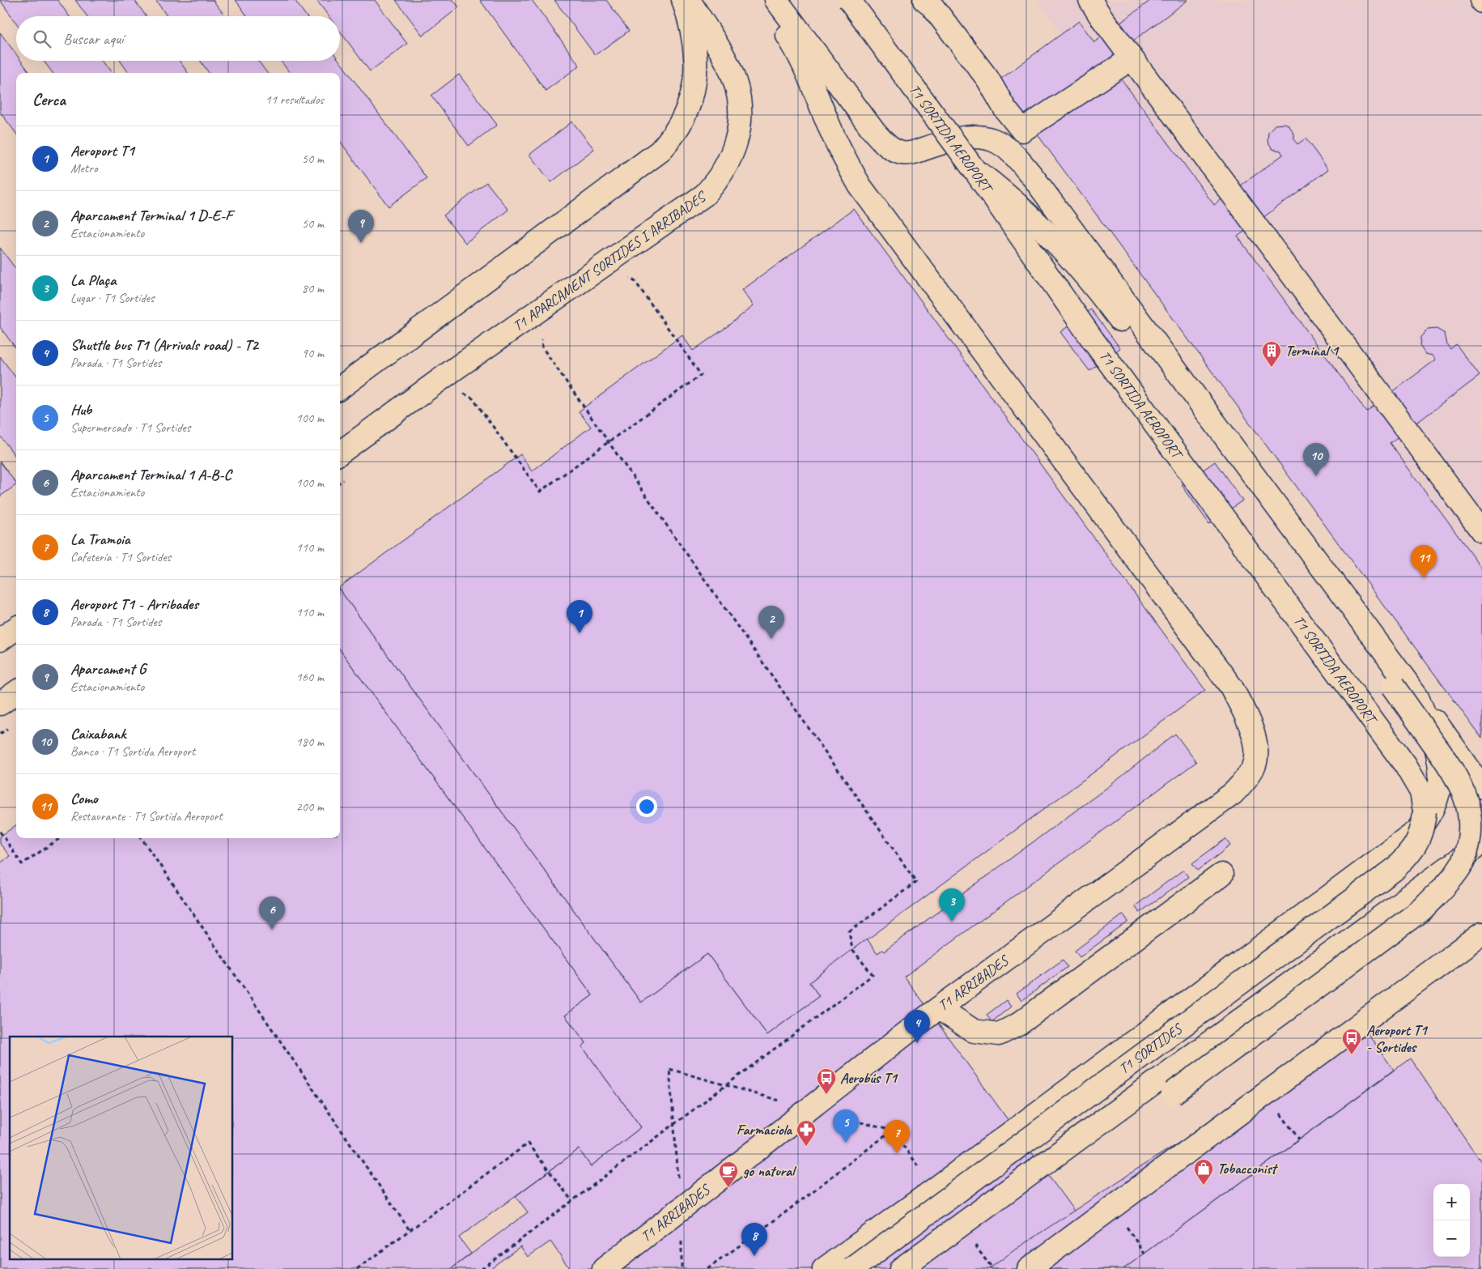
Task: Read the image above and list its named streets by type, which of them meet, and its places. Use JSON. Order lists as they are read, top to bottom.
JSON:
{
  "streets": {
    "main road": [
      "T1 SORTIDA AEROPORT",
      "T1 APARCAMENT SORTIDES I ARRIBADES",
      "T1 ARRIBADES",
      "T1 SORTIDES"
    ]
  },
  "crossings": [
    ["T1 SORTIDA AEROPORT", "T1 SORTIDES"]
  ],
  "places": {
    "building": ["Terminal 1"],
    "bus stop": ["Aeroport T1 - Sortides", "Aerobús T1"],
    "pharmacy": ["Farmaciola"],
    "shop": ["Tobacconist"],
    "cafe": ["go natural"]
  },
  "page": {
    "search": "Buscar aquí",
    "heading": ["Cerca", "11 resultados"],
    "list": [
      {
        "mark": "1",
        "name": "Aeroport T1",
        "note": "Metro",
        "value": "50 m"
      },
      {
        "mark": "2",
        "name": "Aparcament Terminal 1 D-E-F",
        "note": "Estacionamiento",
        "value": "50 m"
      },
      {
        "mark": "3",
        "name": "La Plaça",
        "note": "Lugar · T1 Sortides",
        "value": "80 m"
      },
      {
        "mark": "4",
        "name": "Shuttle bus T1 (Arrivals road) - T2",
        "note": "Parada · T1 Sortides",
        "value": "90 m"
      },
      {
        "mark": "5",
        "name": "Hub",
        "note": "Supermercado · T1 Sortides",
        "value": "100 m"
      },
      {
        "mark": "6",
        "name": "Aparcament Terminal 1 A-B-C",
        "note": "Estacionamiento",
        "value": "100 m"
      },
      {
        "mark": "7",
        "name": "La Tramoia",
        "note": "Cafetería · T1 Sortides",
        "value": "110 m"
      },
      {
        "mark": "8",
        "name": "Aeroport T1 - Arribades",
        "note": "Parada · T1 Sortides",
        "value": "110 m"
      },
      {
        "mark": "9",
        "name": "Aparcament G",
        "note": "Estacionamiento",
        "value": "160 m"
      },
      {
        "mark": "10",
        "name": "Caixabank",
        "note": "Banco · T1 Sortida Aeroport",
        "value": "180 m"
      },
      {
        "mark": "11",
        "name": "Como",
        "note": "Restaurante · T1 Sortida Aeroport",
        "value": "200 m"
      }
    ],
    "pins": [
      "9",
      "10",
      "11",
      "1",
      "2",
      "3",
      "6",
      "4",
      "5",
      "7",
      "8"
    ],
    "map_buttons": ["+", "−"]
  }
}
